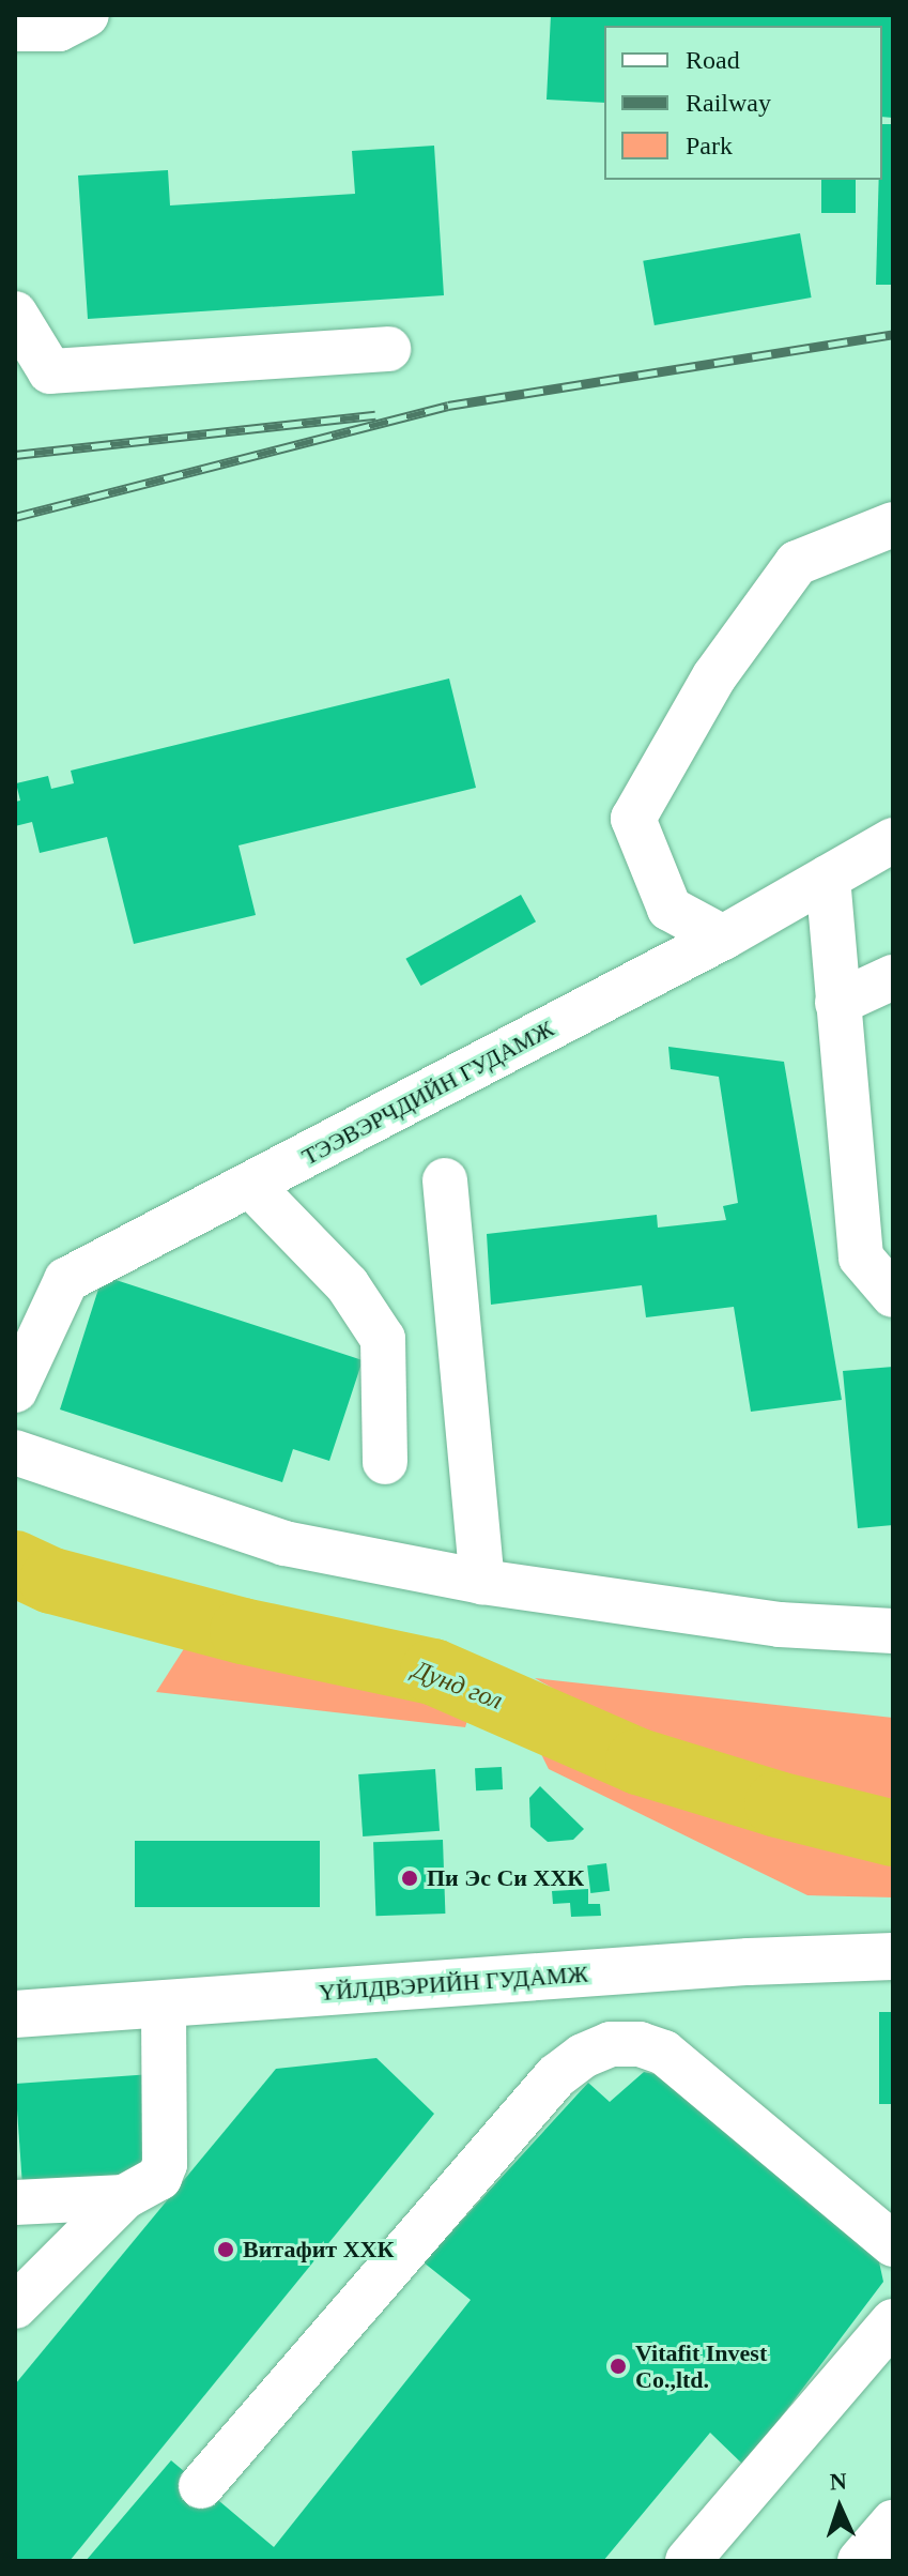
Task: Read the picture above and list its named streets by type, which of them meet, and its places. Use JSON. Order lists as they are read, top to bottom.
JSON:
{
  "streets": {
    "main road": ["YЙЛДВЭРИЙН ГУДАМЖ"],
    "street": ["ТЭЭВЭРЧДИЙН ГУДАМЖ"]
  },
  "water": ["Дунд гол"],
  "places": ["Пи Эс Си ХХК", "Витафит ХХК", "Vitafit Invest Co.,ltd."],
  "legend": ["Road", "Railway", "Park"],
  "north": "top"
}
